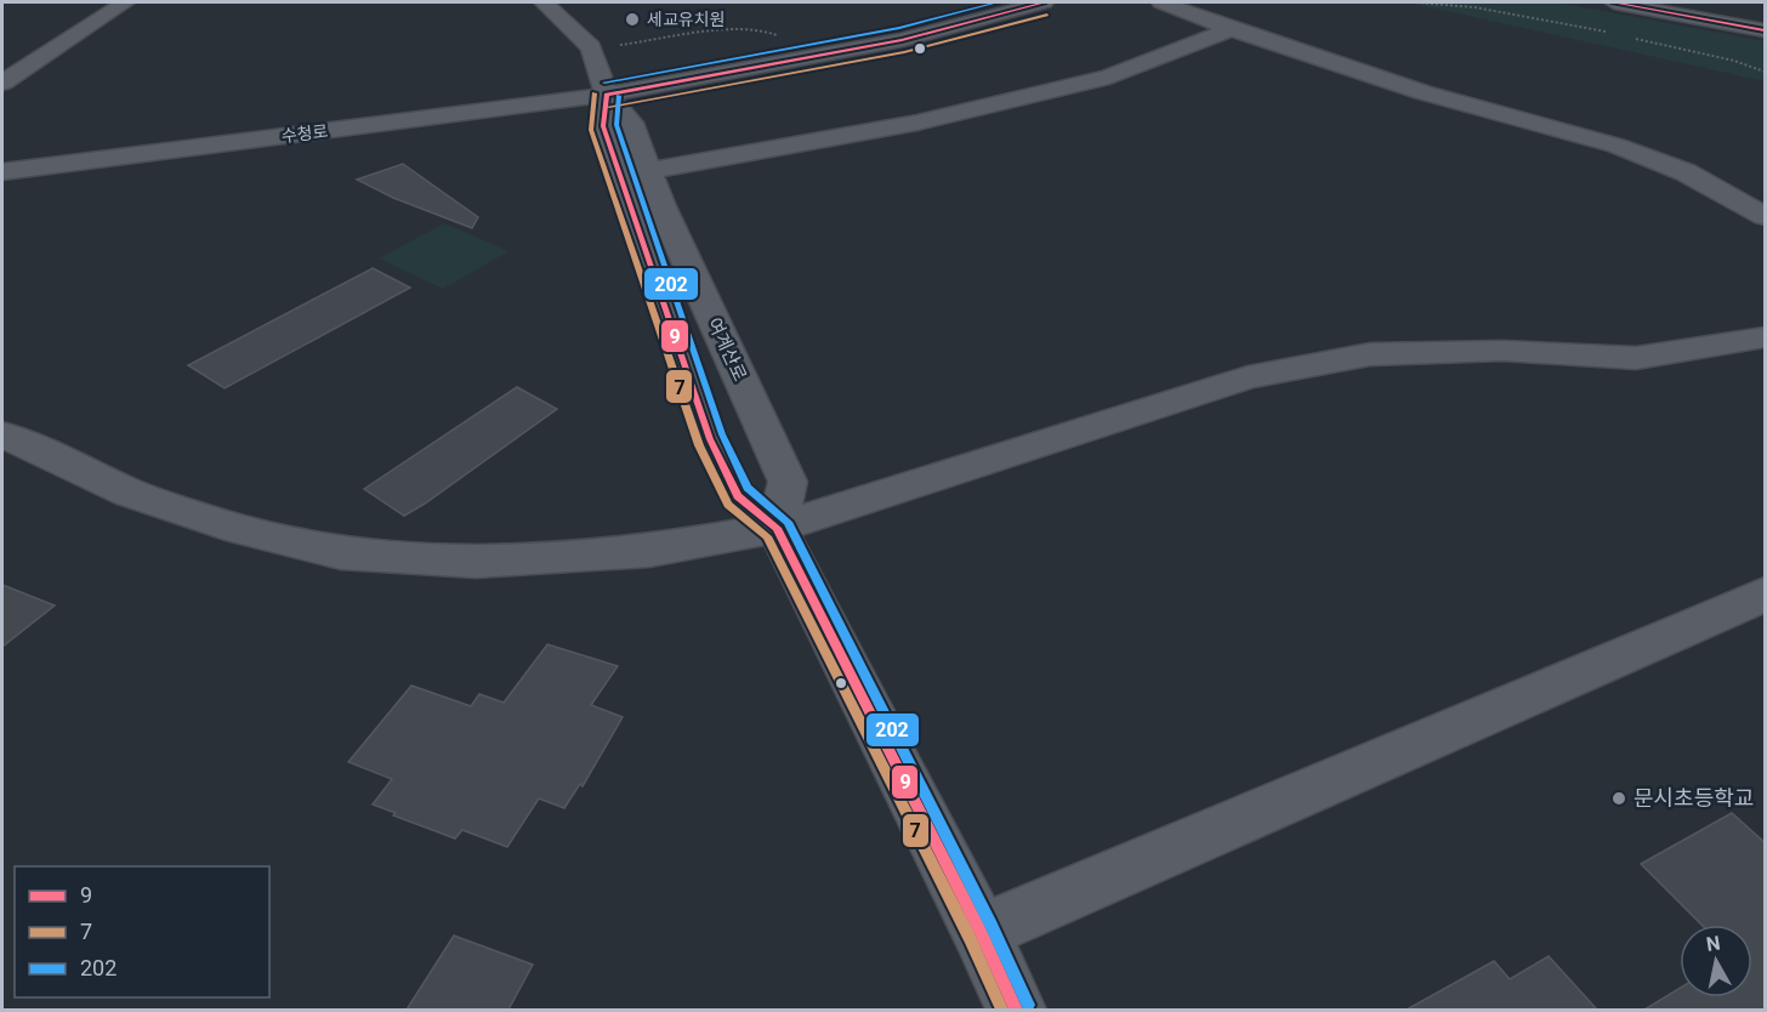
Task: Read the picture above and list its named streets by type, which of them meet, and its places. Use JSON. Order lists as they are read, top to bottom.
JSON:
{
  "streets": {
    "street": ["수청로", "여계산로"]
  },
  "crossings": [
    ["수청로", "여계산로"]
  ],
  "places": ["세교유치원", "문시초등학교"],
  "lines": ["transit line 9", "transit line 202", "transit line 7"],
  "legend": ["9", "7", "202"],
  "north": "top"
}
